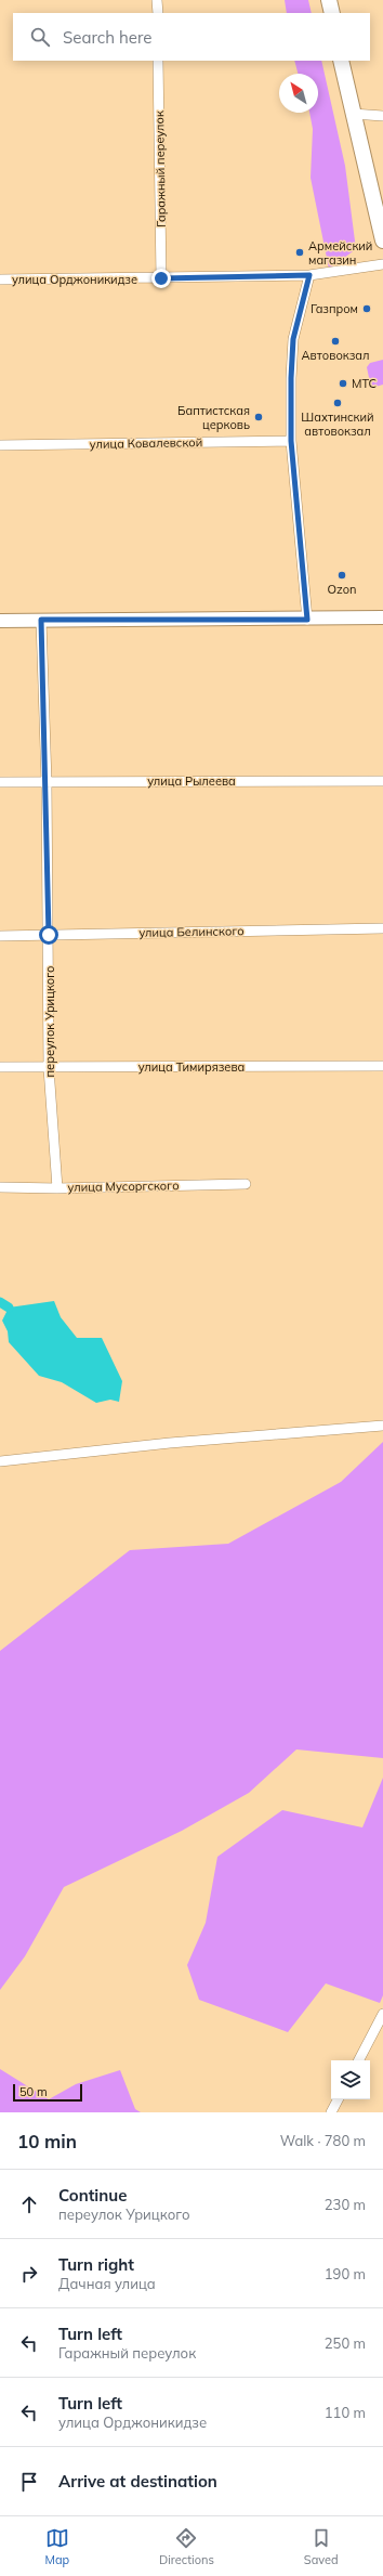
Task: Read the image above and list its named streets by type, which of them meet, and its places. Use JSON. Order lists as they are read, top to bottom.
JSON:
{
  "streets": {
    "street": [
      "Гаражный переулок",
      "улица Орджоникидзе",
      "улица Ковалевской",
      "улица Рылеева",
      "улица Белинского",
      "переулок Урицкого",
      "улица Тимирязева",
      "улица Мусоргского"
    ]
  },
  "crossings": [
    ["Гаражный переулок", "улица Орджоникидзе"],
    ["улица Рылеева", "переулок Урицкого"],
    ["улица Белинского", "переулок Урицкого"],
    ["переулок Урицкого", "улица Тимирязева"],
    ["переулок Урицкого", "улица Мусоргского"]
  ],
  "places": [
    "Армейский магазин",
    "Газпром",
    "Автовокзал",
    "МТС",
    "Шахтинский автовокзал",
    "Баптистская церковь",
    "Ozon"
  ],
  "scale_bar": "50 m",
  "north": "top left",
  "page": {
    "search": "Search here",
    "scale": "50 m",
    "heading": ["10 min", "Walk · 780 m"],
    "list": [
      ["Continue", "переулок Урицкого", "230 m"],
      ["Turn right", "Дачная улица", "190 m"],
      ["Turn left", "Гаражный переулок", "250 m"],
      ["Turn left", "улица Орджоникидзе", "110 m"],
      "Arrive at destination"
    ],
    "nav": ["Map", "Directions", "Saved"]
  }
}
